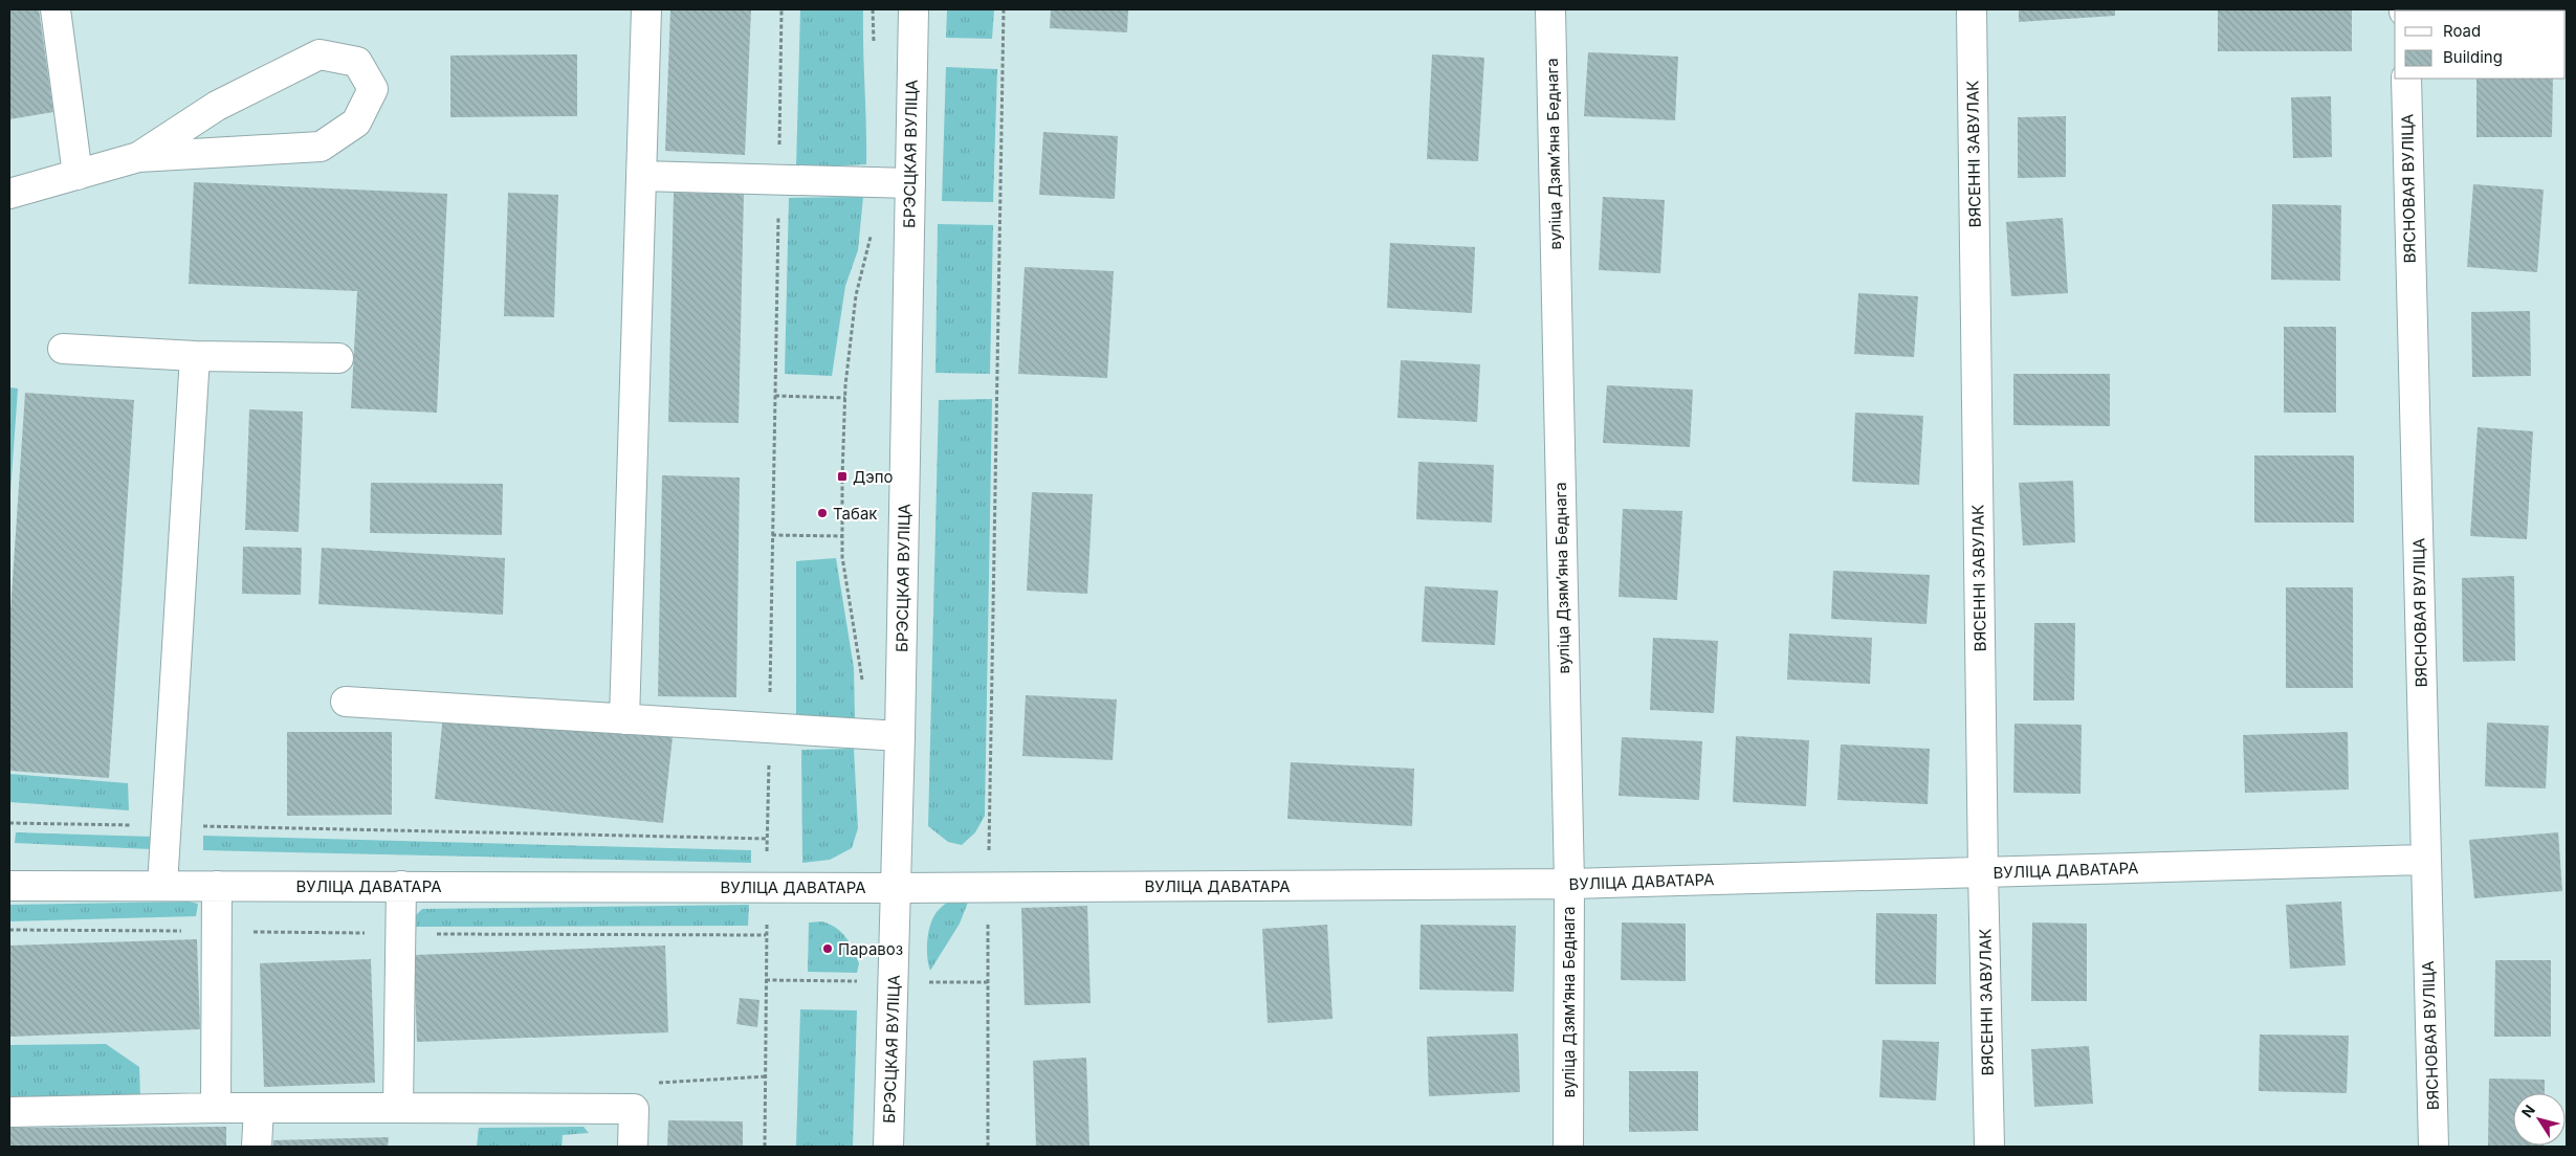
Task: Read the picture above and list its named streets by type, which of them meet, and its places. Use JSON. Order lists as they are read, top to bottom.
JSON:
{
  "streets": {
    "street": [
      "БРЭСЦКАЯ ВУЛІЦА",
      "вуліца Дзямʼяна Беднага",
      "ВЯСЕННІ ЗАВУЛАК",
      "ВЯСНОВАЯ ВУЛІЦА",
      "ВУЛІЦА ДАВАТАРА"
    ]
  },
  "crossings": [
    ["БРЭСЦКАЯ ВУЛІЦА", "ВУЛІЦА ДАВАТАРА"],
    ["вуліца Дзямʼяна Беднага", "ВУЛІЦА ДАВАТАРА"],
    ["ВЯСЕННІ ЗАВУЛАК", "ВУЛІЦА ДАВАТАРА"],
    ["ВЯСНОВАЯ ВУЛІЦА", "ВУЛІЦА ДАВАТАРА"]
  ],
  "places": {
    "transit": ["Дэпо"],
    "other": ["Табак", "Паравоз"]
  },
  "legend": ["Road", "Building"],
  "north": "top left"
}
